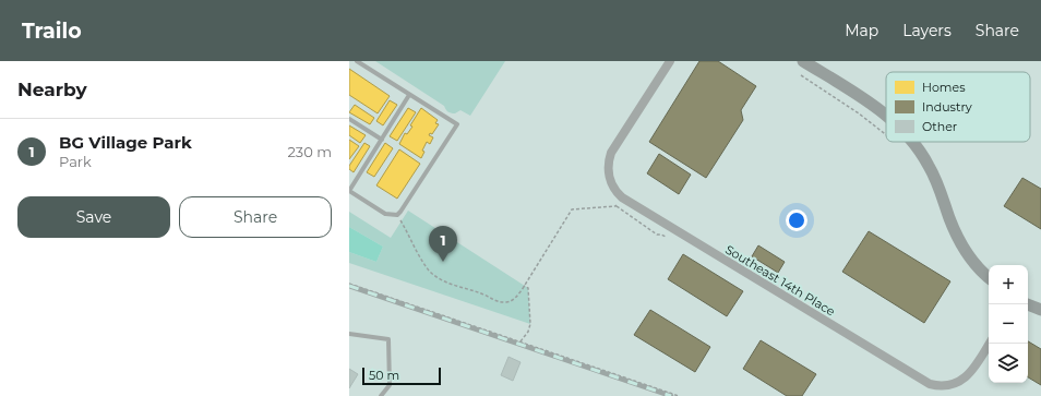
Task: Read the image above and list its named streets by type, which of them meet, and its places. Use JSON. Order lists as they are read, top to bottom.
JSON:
{
  "streets": {
    "street": ["Southeast 14th Place"]
  },
  "legend": ["Homes", "Industry", "Other"],
  "scale_bar": "50 m",
  "page": {
    "header": "Trailo",
    "nav": ["Map", "Layers", "Share"],
    "heading": "Nearby",
    "list": [
      {
        "mark": "1",
        "name": "BG Village Park",
        "note": "Park",
        "value": "230 m"
      }
    ],
    "buttons": ["Save", "Share"],
    "pins": "1",
    "map_buttons": ["+", "−"],
    "scale": "50 m"
  }
}
